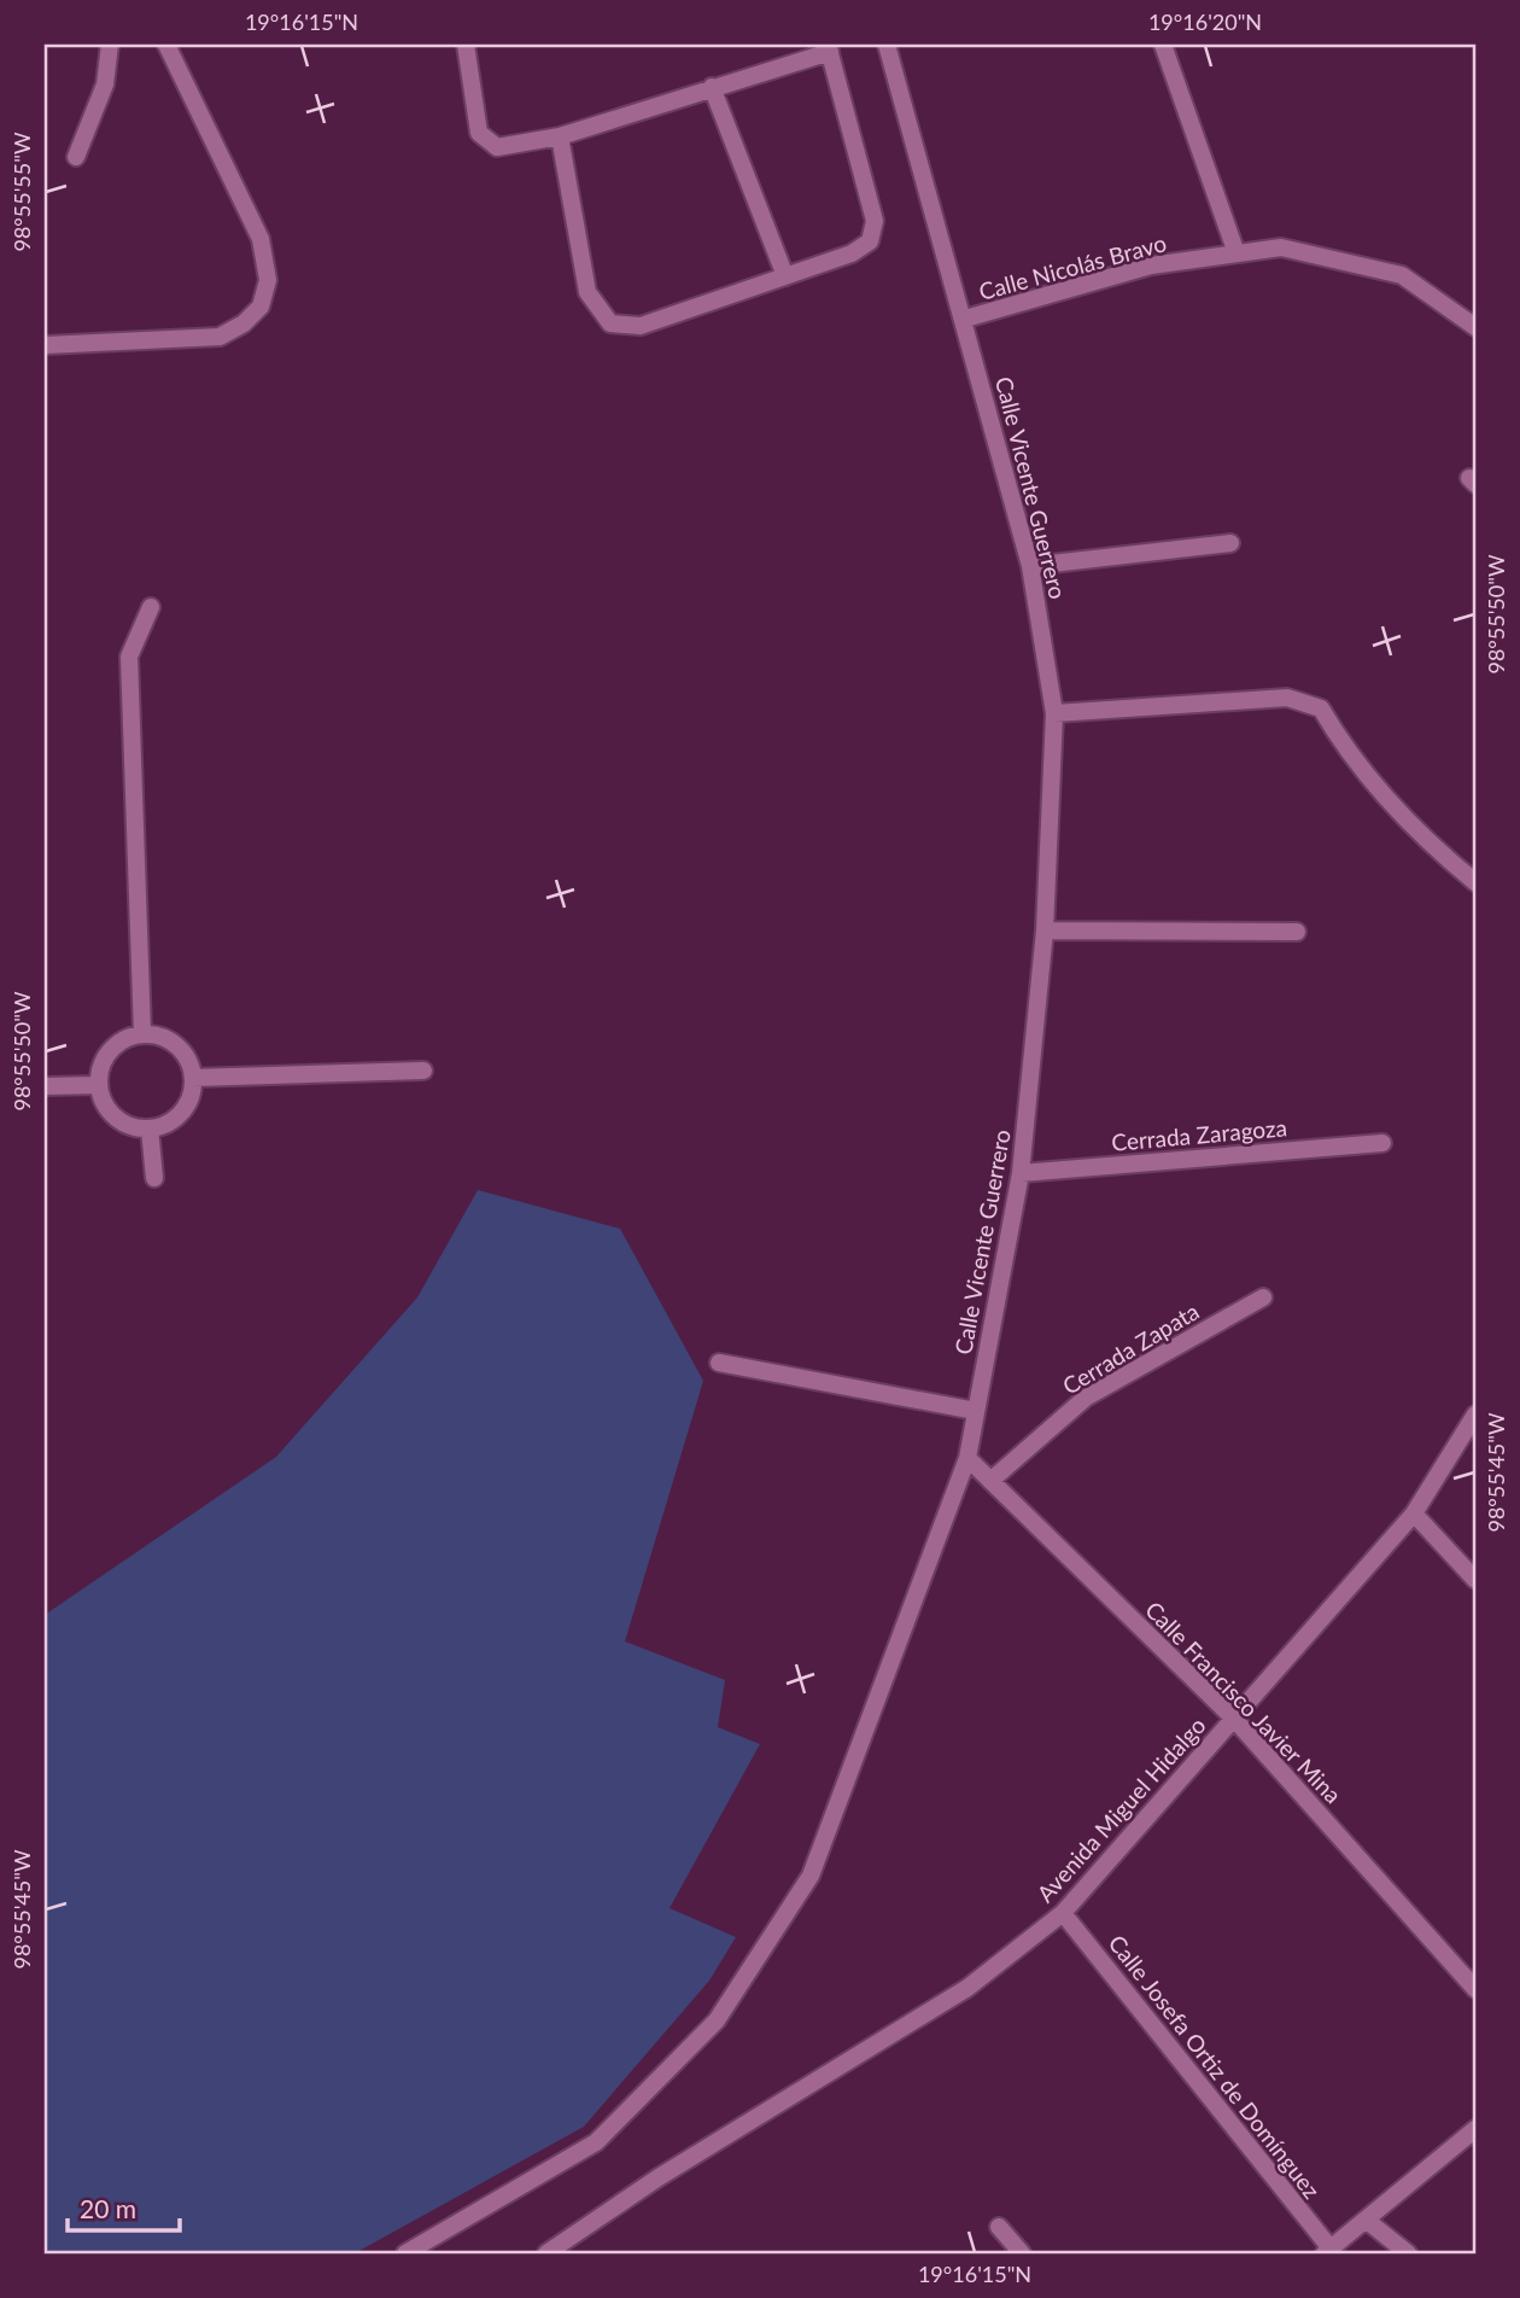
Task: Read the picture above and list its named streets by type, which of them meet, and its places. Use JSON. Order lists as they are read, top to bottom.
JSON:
{
  "streets": {
    "street": [
      "Calle Nicolás Bravo",
      "Calle Vicente Guerrero",
      "Cerrada Zaragoza",
      "Cerrada Zapata",
      "Calle Francisco Javier Mina",
      "Avenida Miguel Hidalgo",
      "Calle Josefa Ortiz de Domínguez"
    ]
  },
  "crossings": [
    ["Calle Nicolás Bravo", "Calle Vicente Guerrero"],
    ["Calle Vicente Guerrero", "Cerrada Zaragoza"],
    ["Calle Vicente Guerrero", "Calle Francisco Javier Mina"],
    ["Cerrada Zapata", "Calle Francisco Javier Mina"],
    ["Calle Francisco Javier Mina", "Avenida Miguel Hidalgo"],
    ["Avenida Miguel Hidalgo", "Calle Josefa Ortiz de Domínguez"]
  ],
  "scale_bar": "20 m",
  "coordinates": [
    "19°16'15\"N",
    "19°16'20\"N",
    "98°55'55\"W",
    "98°55'50\"W",
    "98°55'45\"W"
  ]
}
